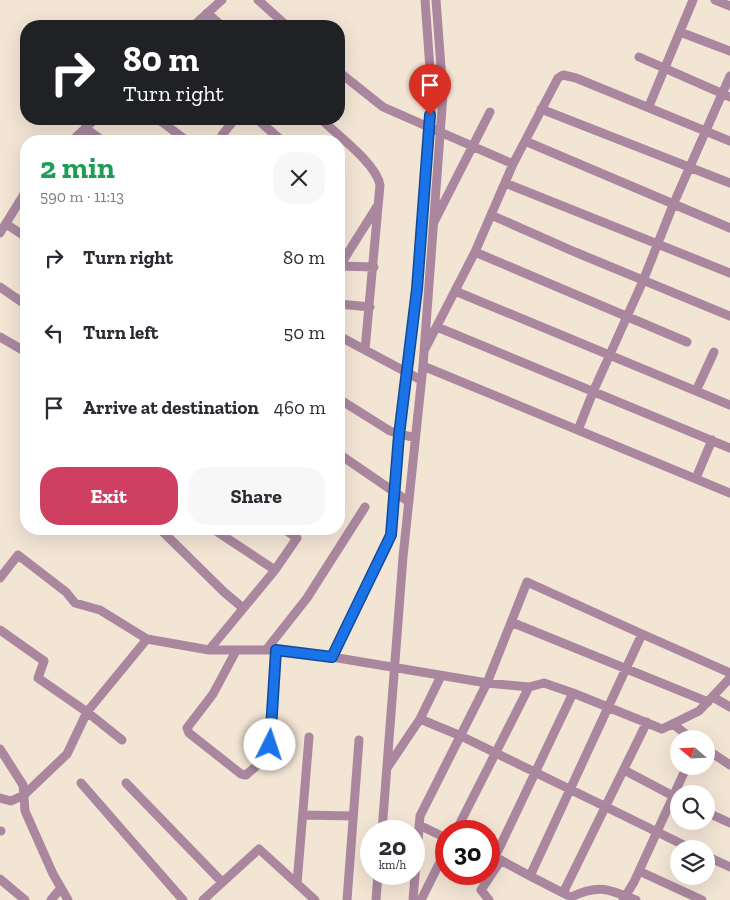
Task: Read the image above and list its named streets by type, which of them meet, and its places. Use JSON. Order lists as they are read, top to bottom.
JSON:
{
  "north": "left",
  "page": {
    "turn": ["80 m", "Turn right"],
    "heading": ["2 min", "590 m · 11:13"],
    "list": [
      {
        "name": "Turn right",
        "value": "80 m"
      },
      {
        "name": "Turn left",
        "value": "50 m"
      },
      {
        "name": "Arrive at destination",
        "value": "460 m"
      }
    ],
    "buttons": ["Exit", "Share"],
    "speed": "20 km/h",
    "limit": "30"
  }
}
